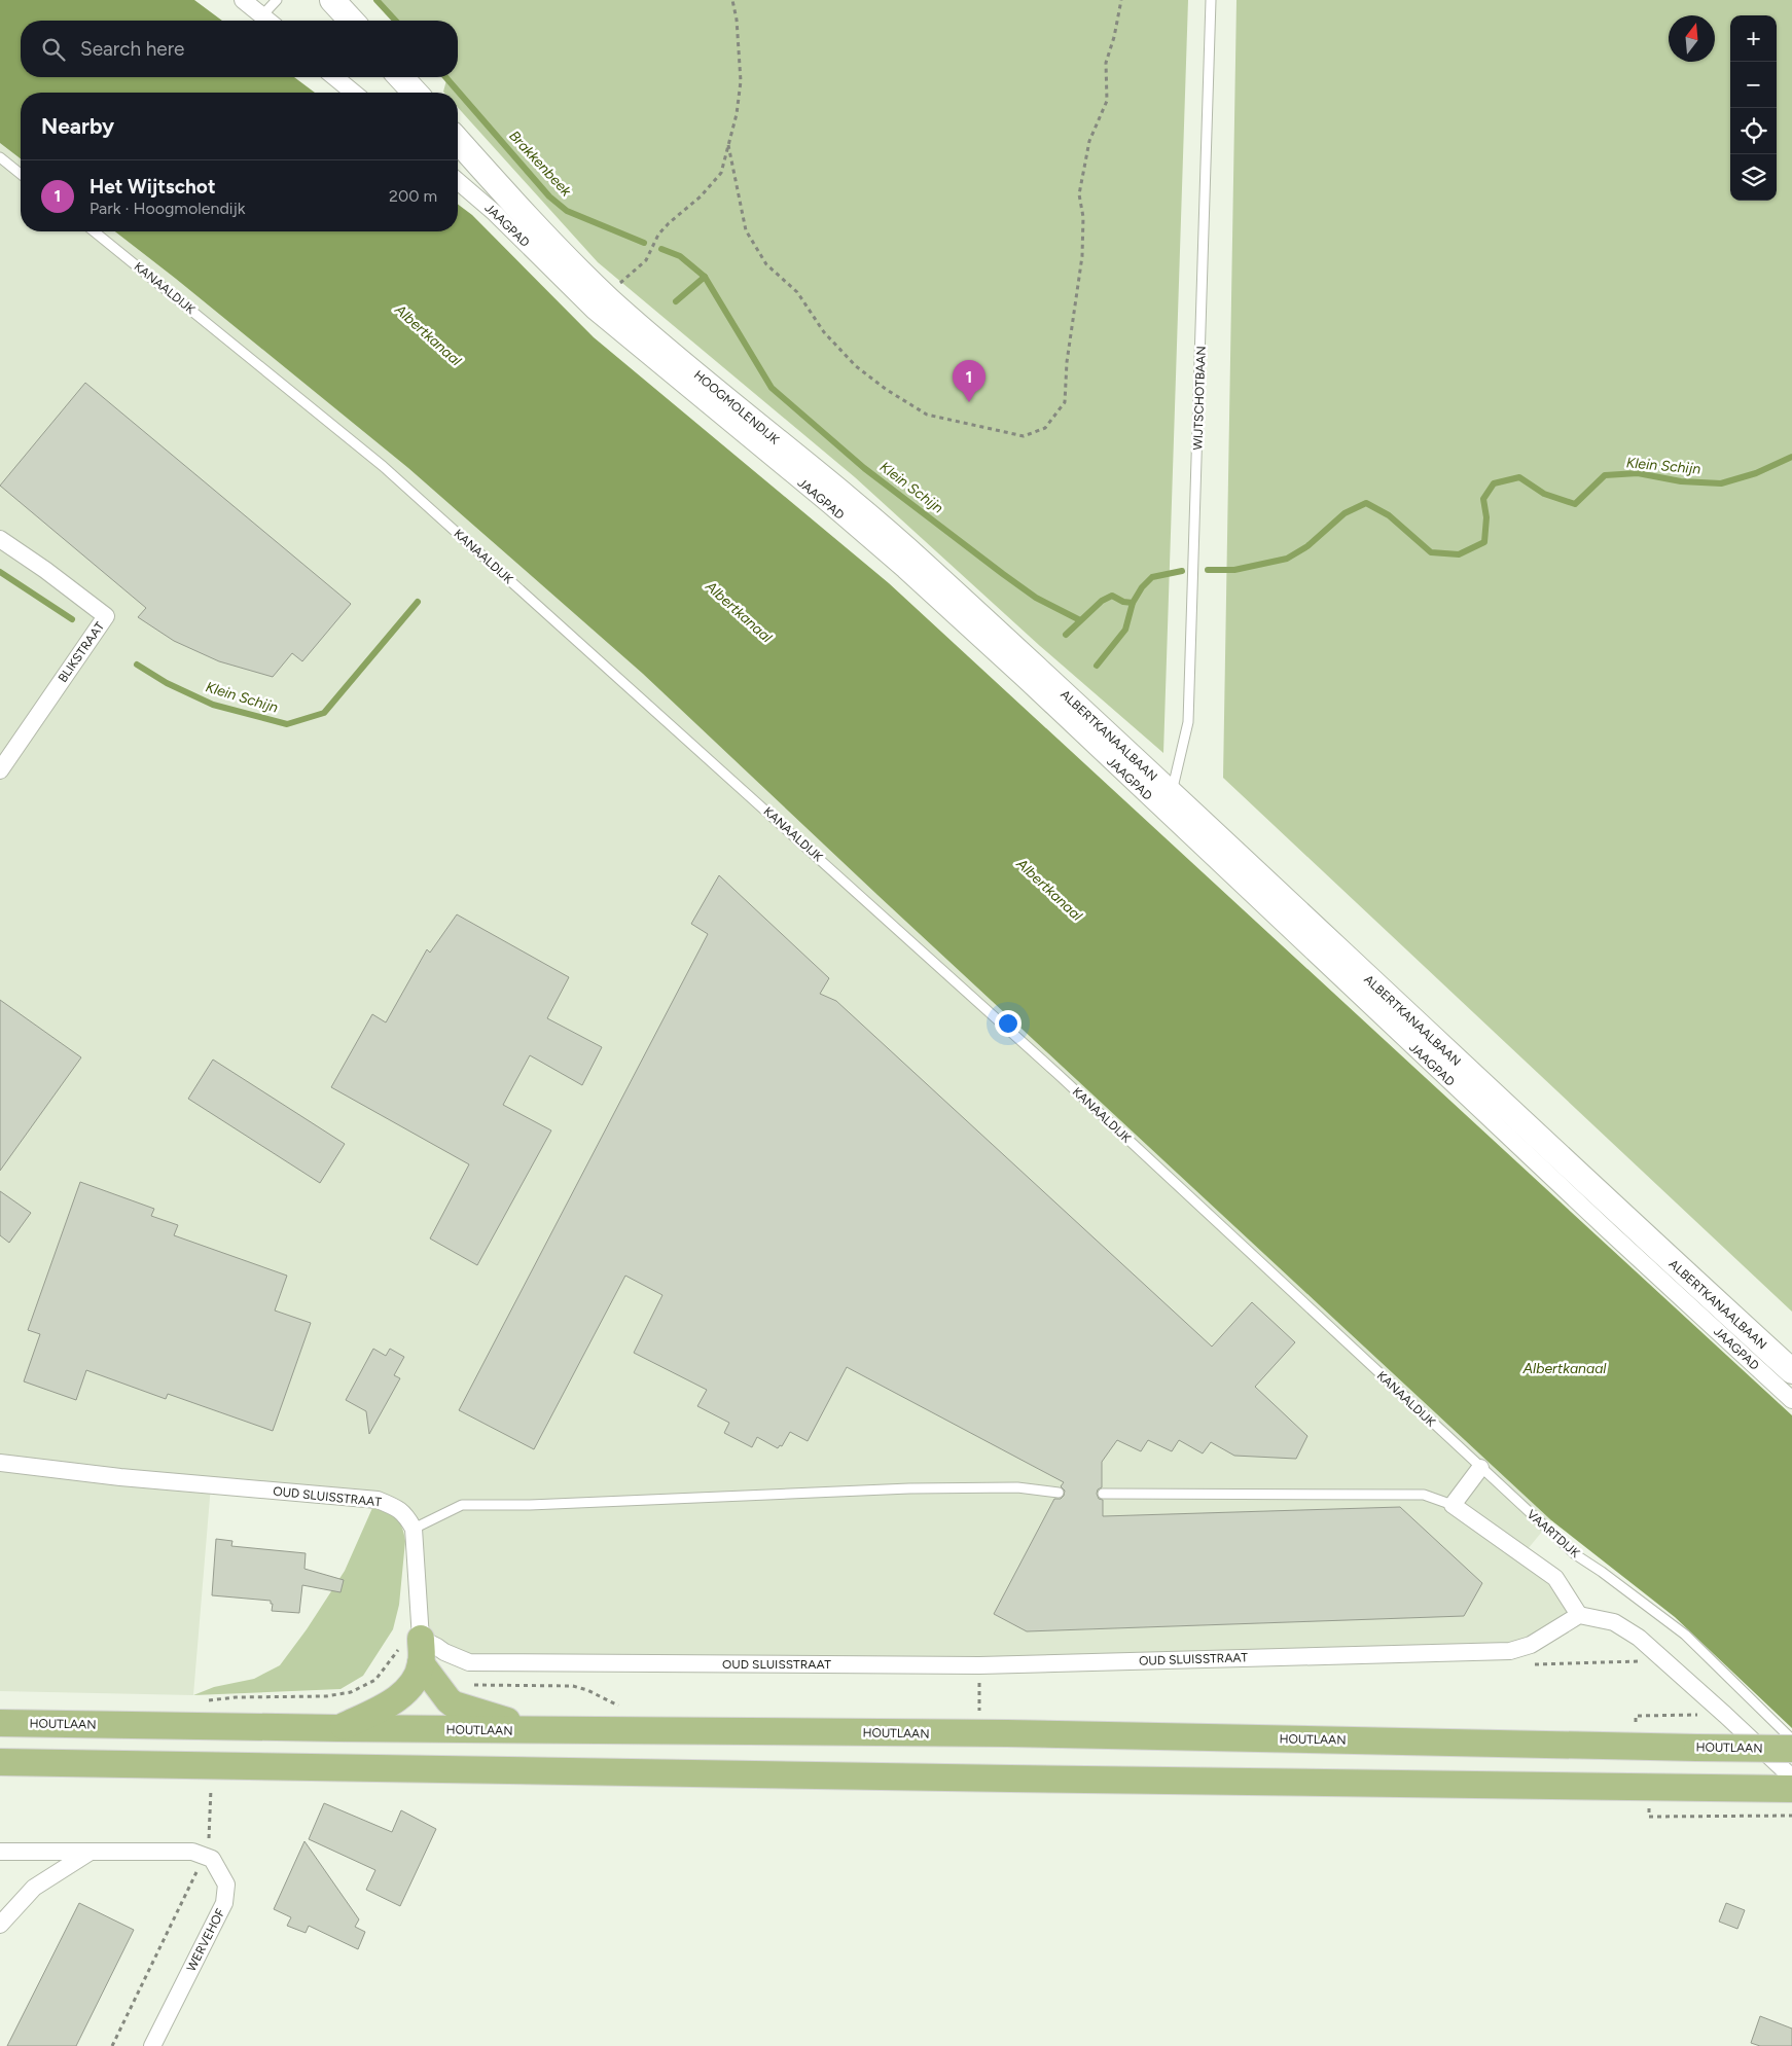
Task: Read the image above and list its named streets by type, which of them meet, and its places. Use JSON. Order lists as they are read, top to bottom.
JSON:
{
  "streets": {
    "main road": ["HOUTLAAN"],
    "street": [
      "JAAGPAD",
      "HOOGMOLENDIJK",
      "BLIKSTRAAT",
      "ALBERTKANAALBAAN",
      "OUD SLUISSTRAAT",
      "WERVEHOF"
    ],
    "lane": ["KANAALDIJK", "WIJTSCHOTBAAN", "VAARTDIJK"]
  },
  "crossings": [
    ["KANAALDIJK", "VAARTDIJK"],
    ["WIJTSCHOTBAAN", "ALBERTKANAALBAAN"],
    ["HOOGMOLENDIJK", "ALBERTKANAALBAAN"]
  ],
  "water": ["Brakkenbeek", "Albertkanaal", "Klein Schijn"],
  "north": "top",
  "page": {
    "map_buttons": ["+", "−"],
    "search": "Search here",
    "heading": "Nearby",
    "list": [
      {
        "mark": "1",
        "name": "Het Wijtschot",
        "note": "Park · Hoogmolendijk",
        "value": "200 m"
      }
    ],
    "pins": "1"
  }
}
